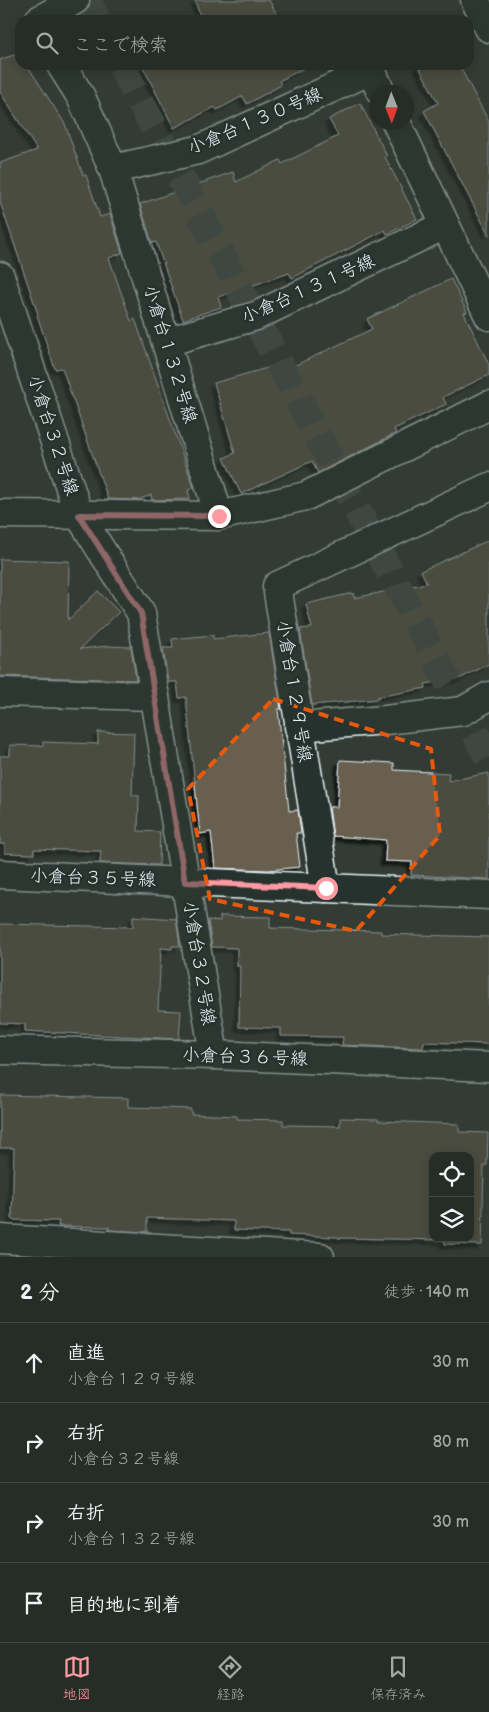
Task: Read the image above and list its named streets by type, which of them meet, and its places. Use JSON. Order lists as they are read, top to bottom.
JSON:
{
  "streets": {
    "street": [
      "小倉台１３０号線",
      "小倉台１３１号線",
      "小倉台１３２号線",
      "小倉台３２号線",
      "小倉台１２９号線",
      "小倉台３５号線",
      "小倉台３６号線"
    ]
  },
  "crossings": [
    ["小倉台１３０号線", "小倉台１３２号線"],
    ["小倉台１３１号線", "小倉台１３２号線"],
    ["小倉台３２号線", "小倉台３５号線"],
    ["小倉台３２号線", "小倉台３６号線"]
  ],
  "north": "bottom",
  "page": {
    "search": "ここで検索",
    "heading": ["2 分", "徒歩 · 140 m"],
    "list": [
      ["直進", "小倉台１２９号線", "30 m"],
      ["右折", "小倉台３２号線", "80 m"],
      ["右折", "小倉台１３２号線", "30 m"],
      "目的地に到着"
    ],
    "nav": ["地図", "経路", "保存済み"]
  }
}
